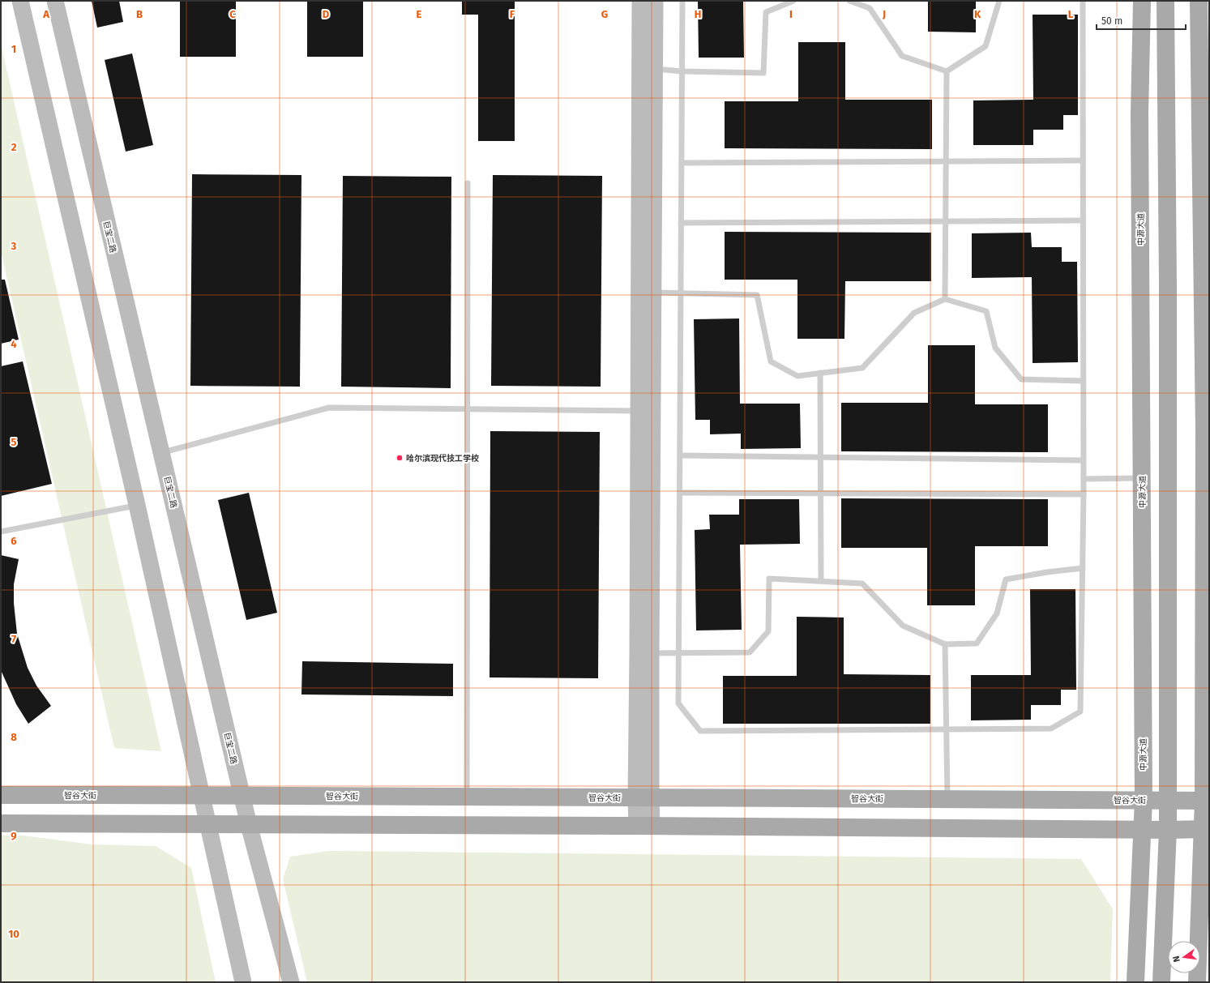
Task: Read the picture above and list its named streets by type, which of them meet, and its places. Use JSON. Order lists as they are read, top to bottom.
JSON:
{
  "streets": {
    "main road": ["中源大道", "智谷大街"],
    "street": ["巨宝二路"]
  },
  "crossings": [
    ["中源大道", "智谷大街"],
    ["巨宝二路", "智谷大街"]
  ],
  "places": ["哈尔滨现代技工学校"],
  "scale_bar": "50 m",
  "north": "left",
  "grid": {
    "columns": [
      "A",
      "B",
      "C",
      "D",
      "E",
      "F",
      "G",
      "H",
      "I",
      "J",
      "K",
      "L"
    ],
    "rows": [
      "1",
      "2",
      "3",
      "4",
      "5",
      "6",
      "7",
      "8",
      "9",
      "10"
    ]
  }
}
